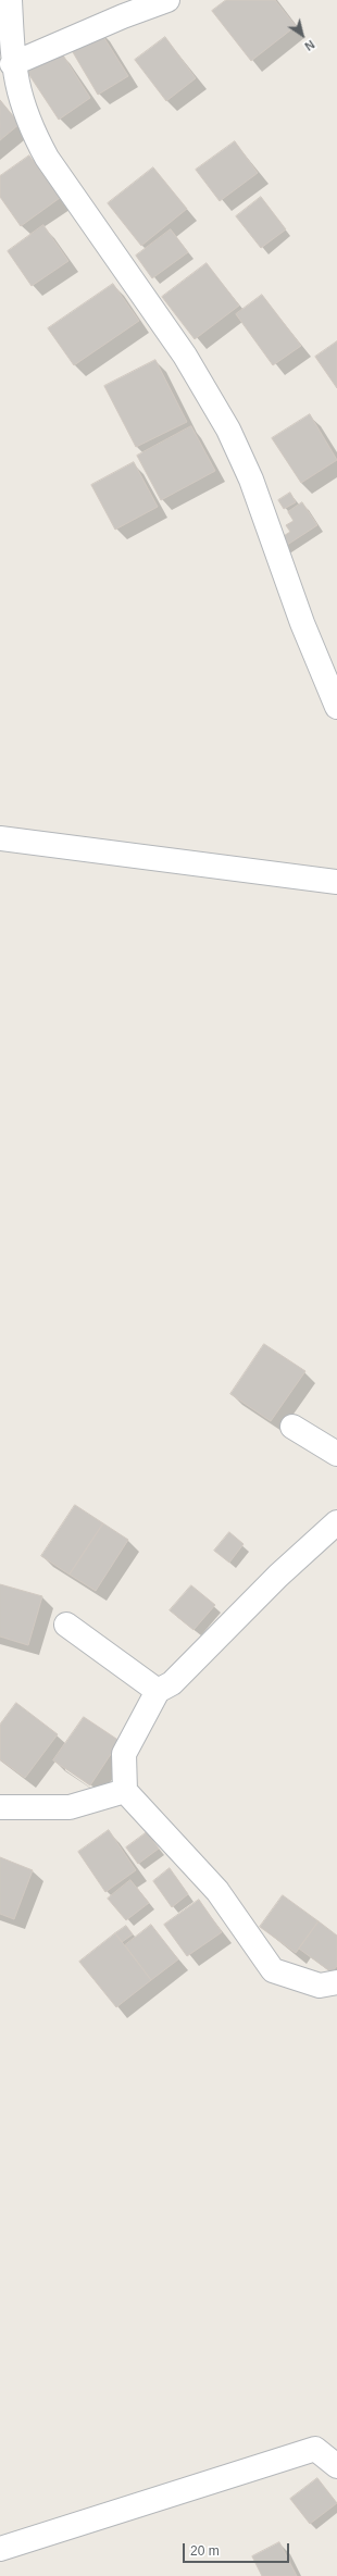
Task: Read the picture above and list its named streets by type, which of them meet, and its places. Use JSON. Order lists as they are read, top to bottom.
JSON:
{
  "scale_bar": "20 m",
  "north": "bottom right"
}
